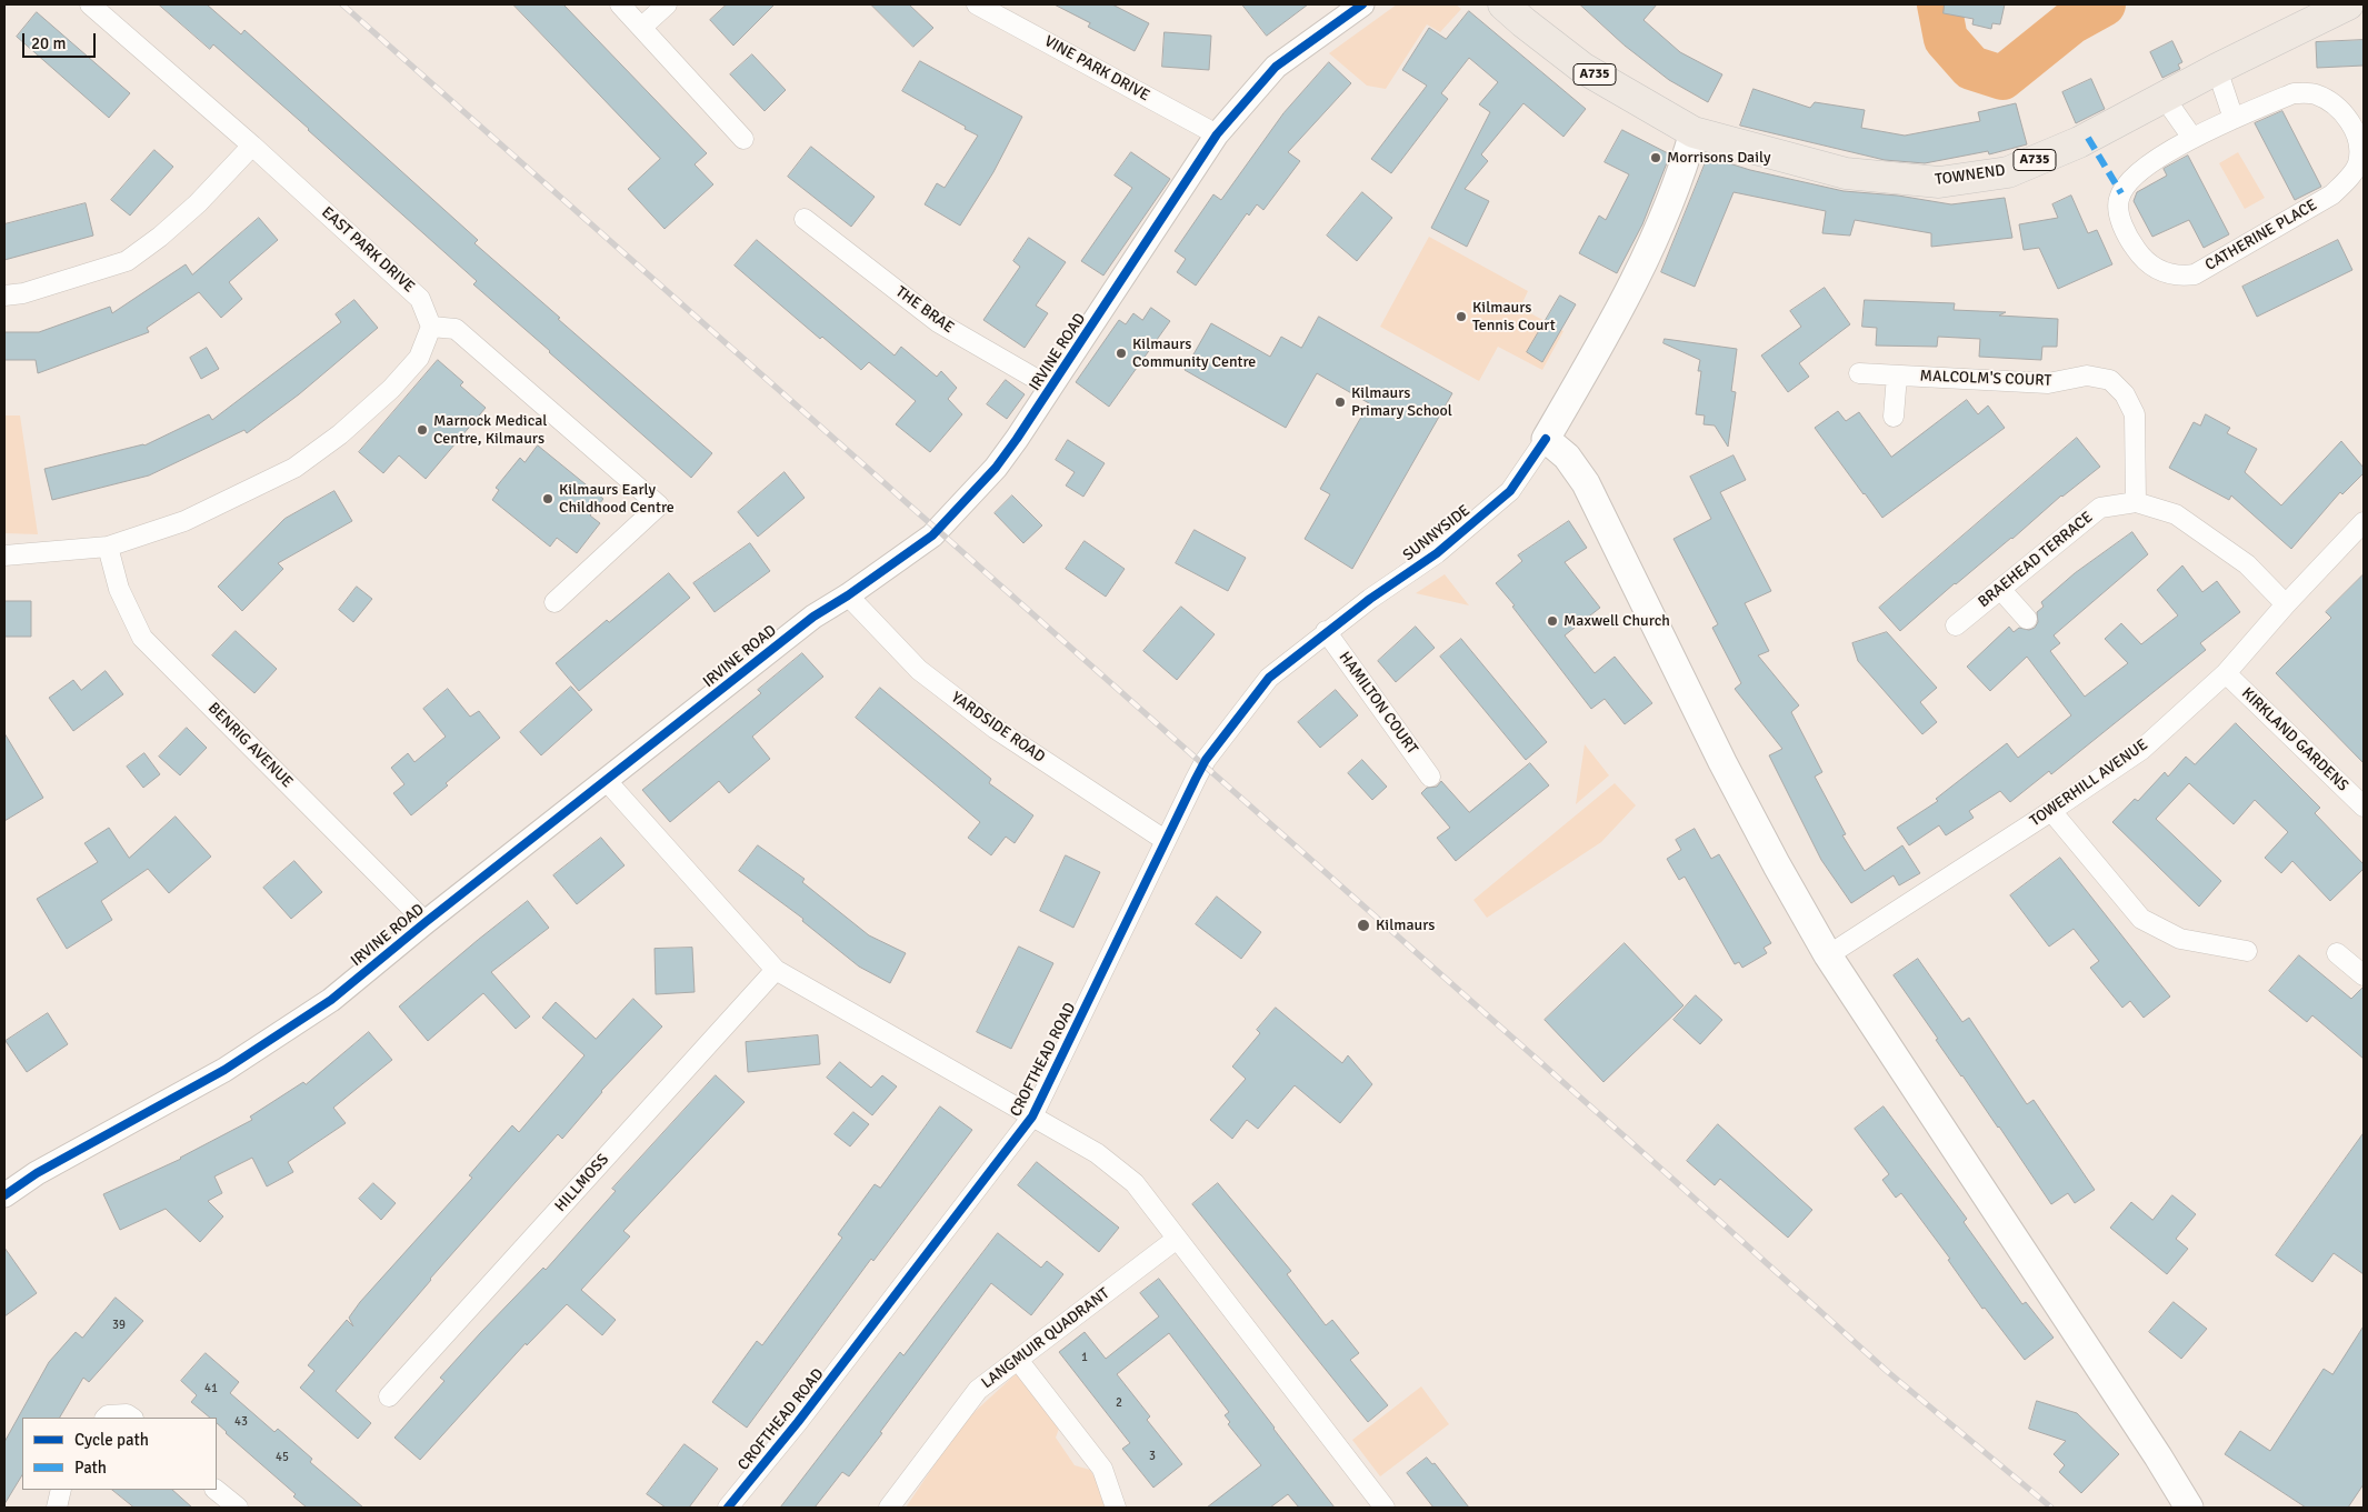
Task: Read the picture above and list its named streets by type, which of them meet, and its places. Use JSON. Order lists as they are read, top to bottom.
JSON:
{
  "streets": {
    "main road": ["A735", "TOWNEND", "SUNNYSIDE"],
    "street": [
      "VINE PARK DRIVE",
      "CATHERINE PLACE",
      "EAST PARK DRIVE",
      "THE BRAE",
      "IRVINE ROAD",
      "MALCOLM'S COURT",
      "BRAEHEAD TERRACE",
      "HAMILTON COURT",
      "YARDSIDE ROAD",
      "KIRKLAND GARDENS",
      "BENRIG AVENUE",
      "TOWERHILL AVENUE",
      "CROFTHEAD ROAD",
      "HILLMOSS",
      "LANGMUIR QUADRANT"
    ]
  },
  "crossings": [
    ["VINE PARK DRIVE", "IRVINE ROAD"],
    ["A735", "TOWNEND"],
    ["A735", "SUNNYSIDE"],
    ["TOWNEND", "SUNNYSIDE"],
    ["THE BRAE", "IRVINE ROAD"],
    ["IRVINE ROAD", "YARDSIDE ROAD"],
    ["IRVINE ROAD", "BENRIG AVENUE"],
    ["MALCOLM'S COURT", "BRAEHEAD TERRACE"],
    ["SUNNYSIDE", "HAMILTON COURT"],
    ["SUNNYSIDE", "CROFTHEAD ROAD"],
    ["BRAEHEAD TERRACE", "TOWERHILL AVENUE"],
    ["HAMILTON COURT", "CROFTHEAD ROAD"],
    ["YARDSIDE ROAD", "CROFTHEAD ROAD"],
    ["KIRKLAND GARDENS", "TOWERHILL AVENUE"]
  ],
  "places": [
    "Morrisons Daily",
    "Kilmaurs Tennis Court",
    "Kilmaurs Community Centre",
    "Kilmaurs Primary School",
    "Marnock Medical Centre, Kilmaurs",
    "Kilmaurs Early Childhood Centre",
    "Maxwell Church",
    "Kilmaurs"
  ],
  "house_numbers": [
    "39",
    "1",
    "41",
    "2",
    "43",
    "3",
    "45"
  ],
  "legend": ["Cycle path", "Path"],
  "scale_bar": "20 m"
}
